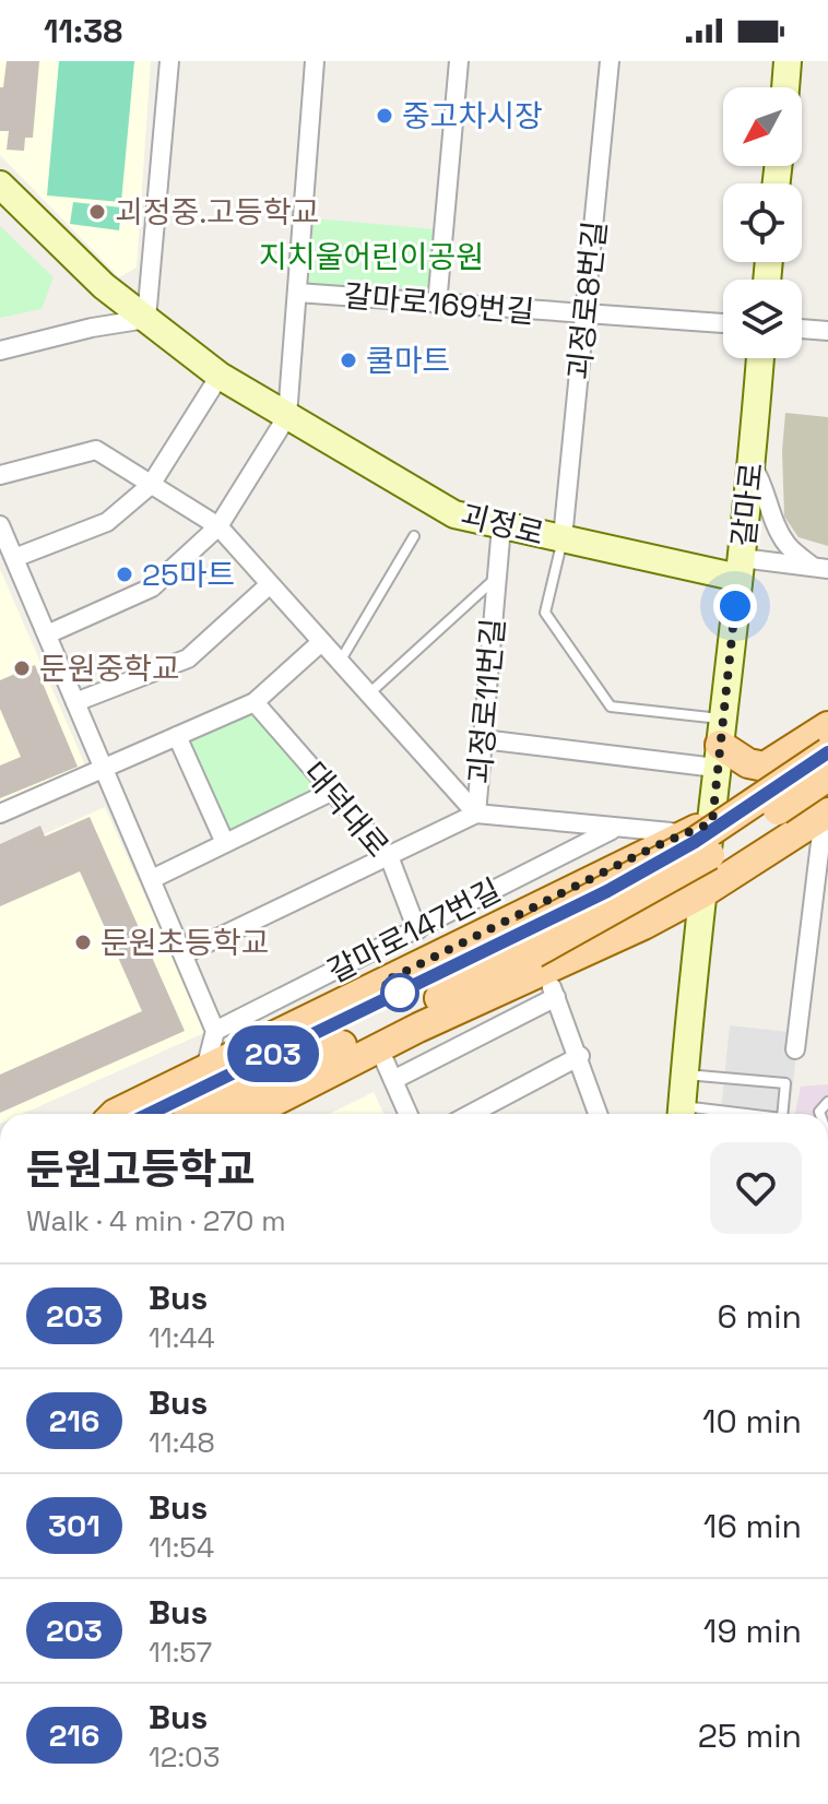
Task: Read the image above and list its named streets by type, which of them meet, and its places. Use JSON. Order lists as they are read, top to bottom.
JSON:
{
  "streets": {
    "main road": ["갈마로", "괴정로"],
    "street": [
      "괴정로8번길",
      "갈마로169번길",
      "괴정로11번길",
      "대덕대로",
      "갈마로147번길"
    ]
  },
  "crossings": [
    ["괴정로8번길", "갈마로169번길"],
    ["괴정로8번길", "괴정로"],
    ["갈마로", "괴정로"],
    ["괴정로", "괴정로11번길"],
    ["괴정로11번길", "대덕대로"],
    ["대덕대로", "갈마로147번길"]
  ],
  "parks": ["지치울어린이공원"],
  "places": [
    "중고차시장",
    "괴정중.고등학교",
    "쿨마트",
    "25마트",
    "둔원중학교",
    "둔원초등학교"
  ],
  "lines": ["bus line 203"],
  "north": "bottom left",
  "page": {
    "status": "11:38",
    "on_map": "203",
    "heading": ["둔원고등학교", "Walk · 4 min · 270 m"],
    "list": [
      {
        "mark": "203",
        "name": "Bus",
        "note": "11:44",
        "value": "6 min"
      },
      {
        "mark": "216",
        "name": "Bus",
        "note": "11:48",
        "value": "10 min"
      },
      {
        "mark": "301",
        "name": "Bus",
        "note": "11:54",
        "value": "16 min"
      },
      {
        "mark": "203",
        "name": "Bus",
        "note": "11:57",
        "value": "19 min"
      },
      {
        "mark": "216",
        "name": "Bus",
        "note": "12:03",
        "value": "25 min"
      }
    ]
  }
}
